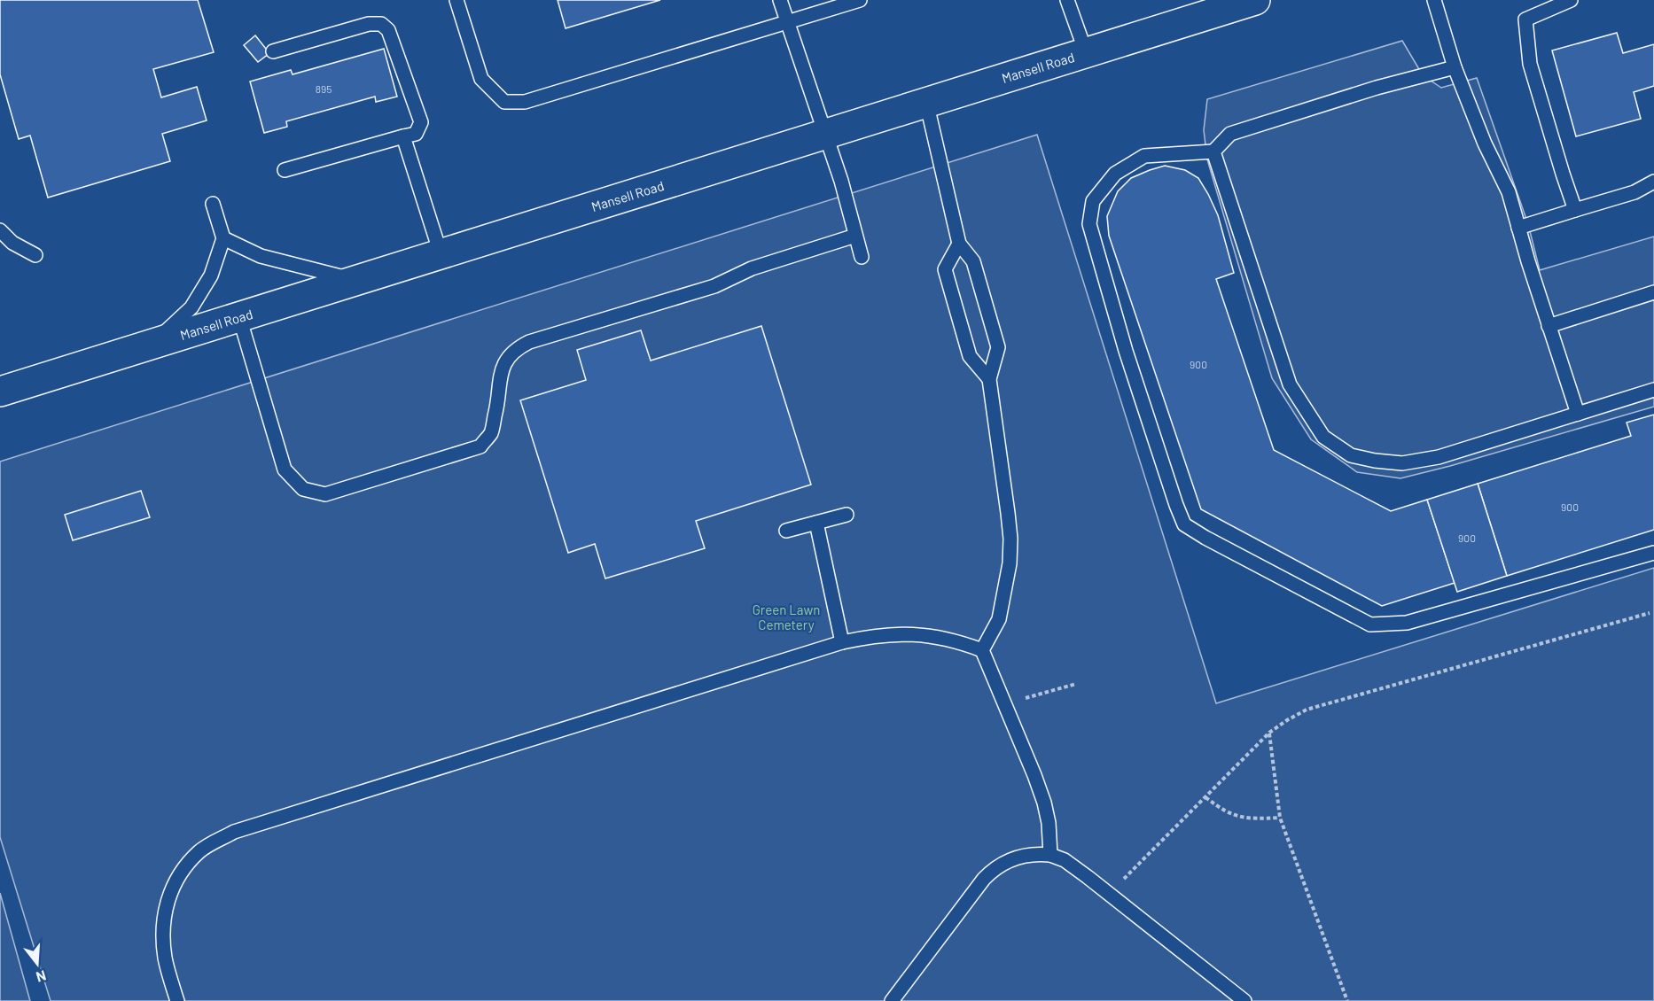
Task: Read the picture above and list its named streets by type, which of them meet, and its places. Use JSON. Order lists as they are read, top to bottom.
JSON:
{
  "streets": {
    "main road": ["Mansell Road"]
  },
  "parks": ["Green Lawn Cemetery"],
  "house_numbers": [
    "895",
    "900",
    "900",
    "900"
  ],
  "north": "bottom"
}
